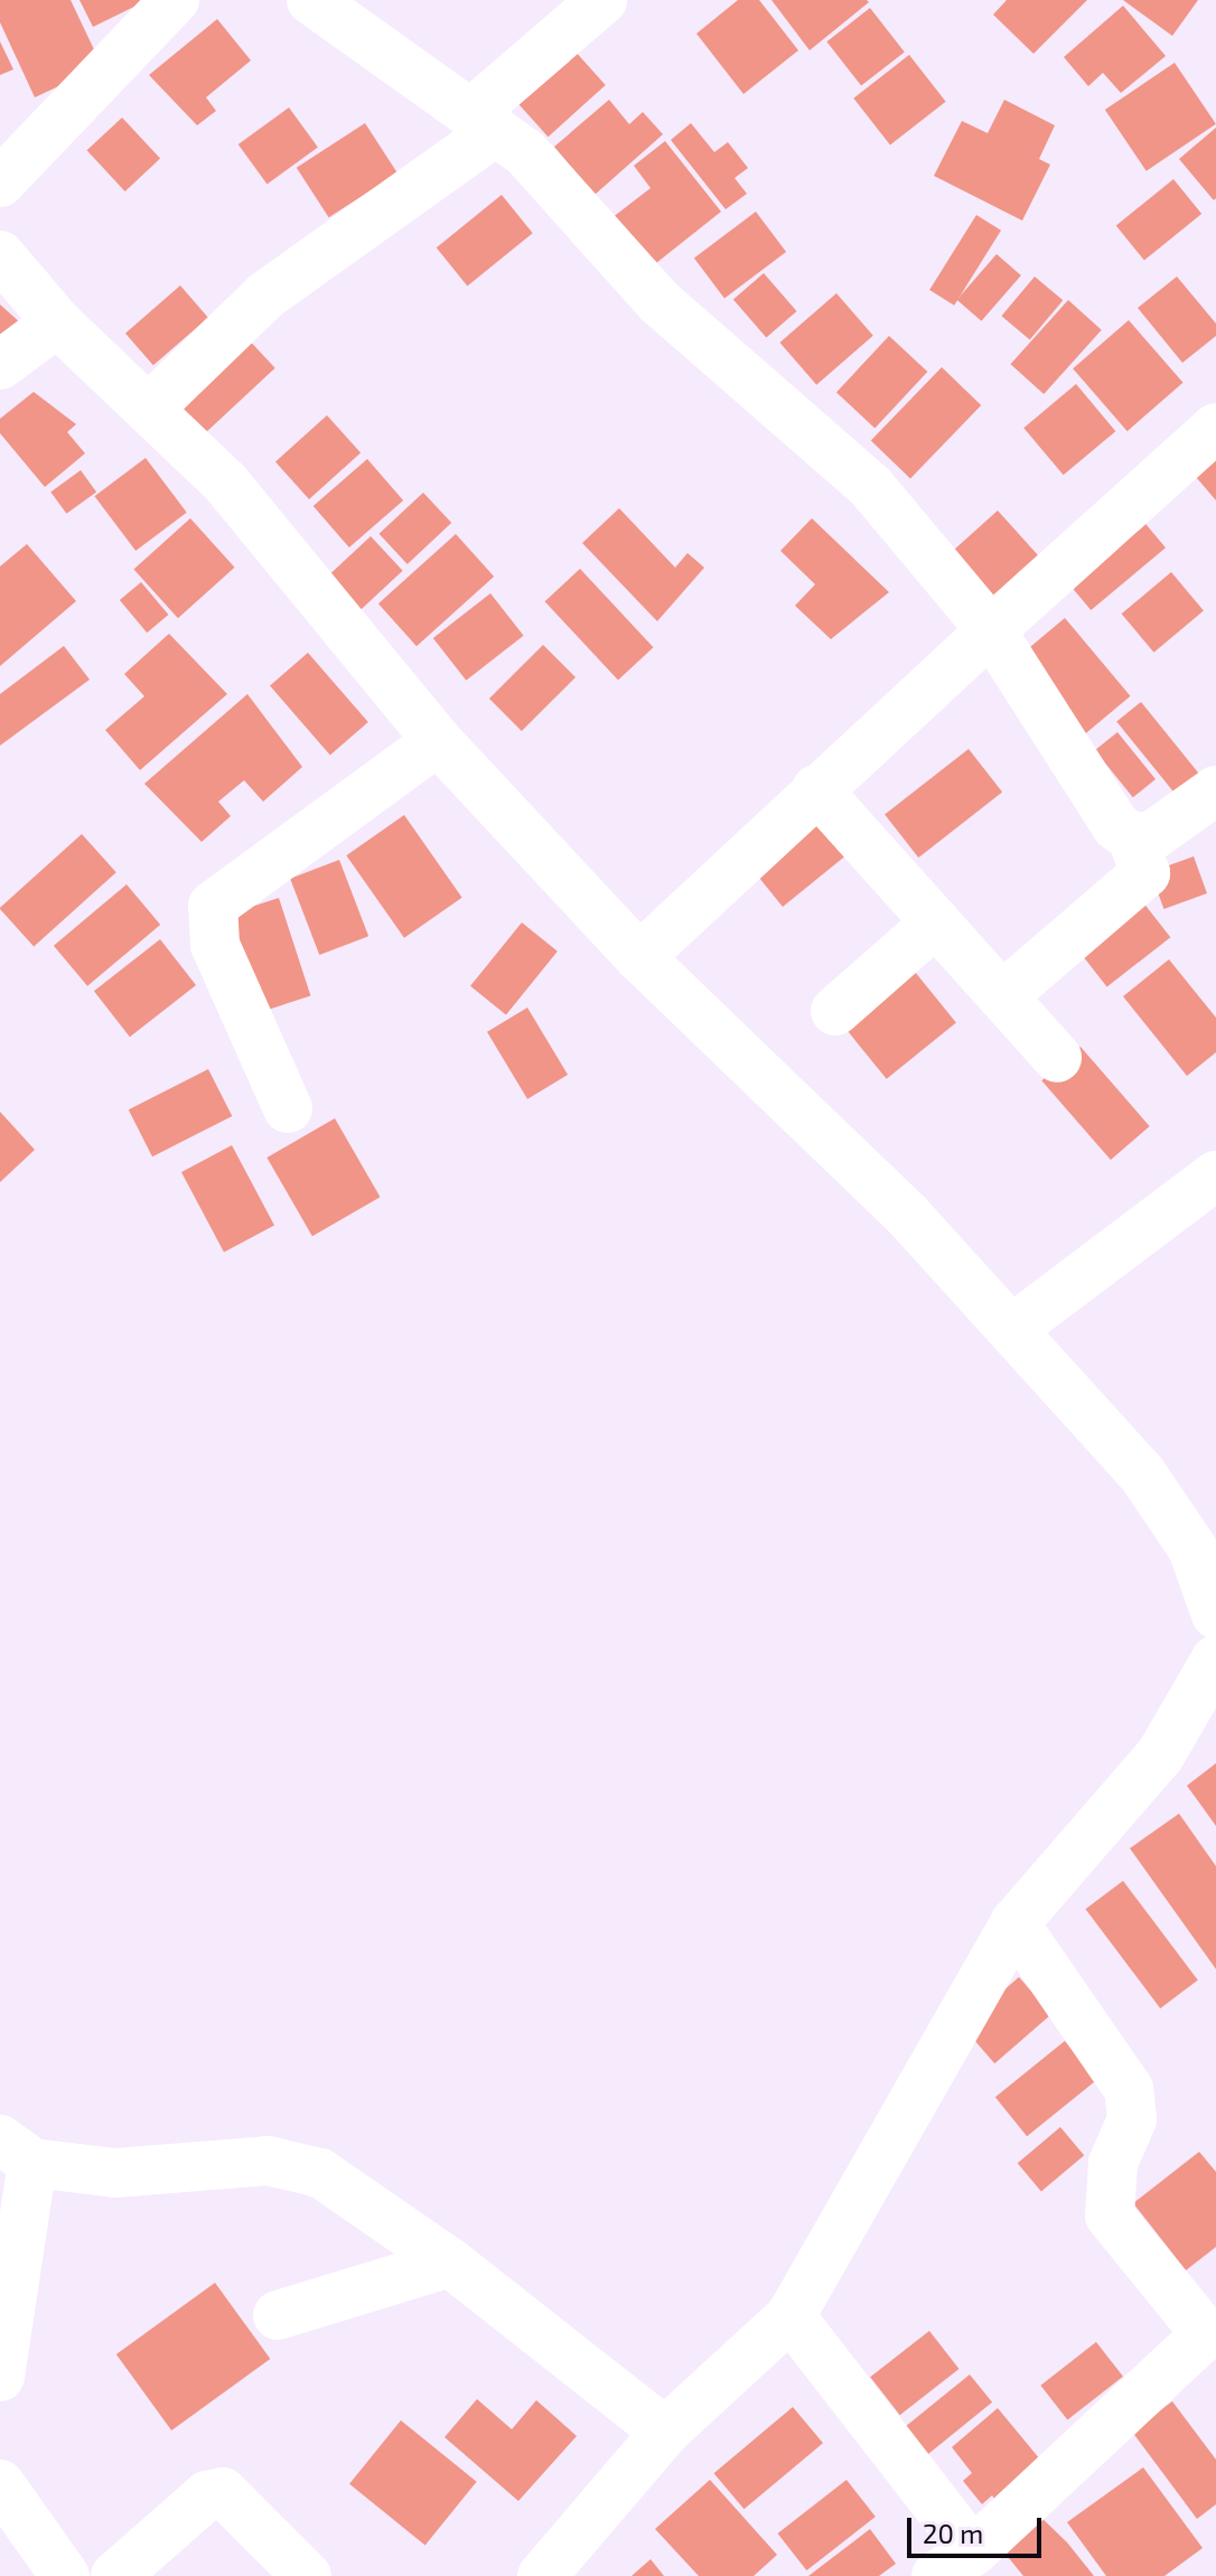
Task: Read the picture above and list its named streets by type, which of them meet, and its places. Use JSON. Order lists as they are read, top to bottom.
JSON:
{
  "scale_bar": "20 m"
}
